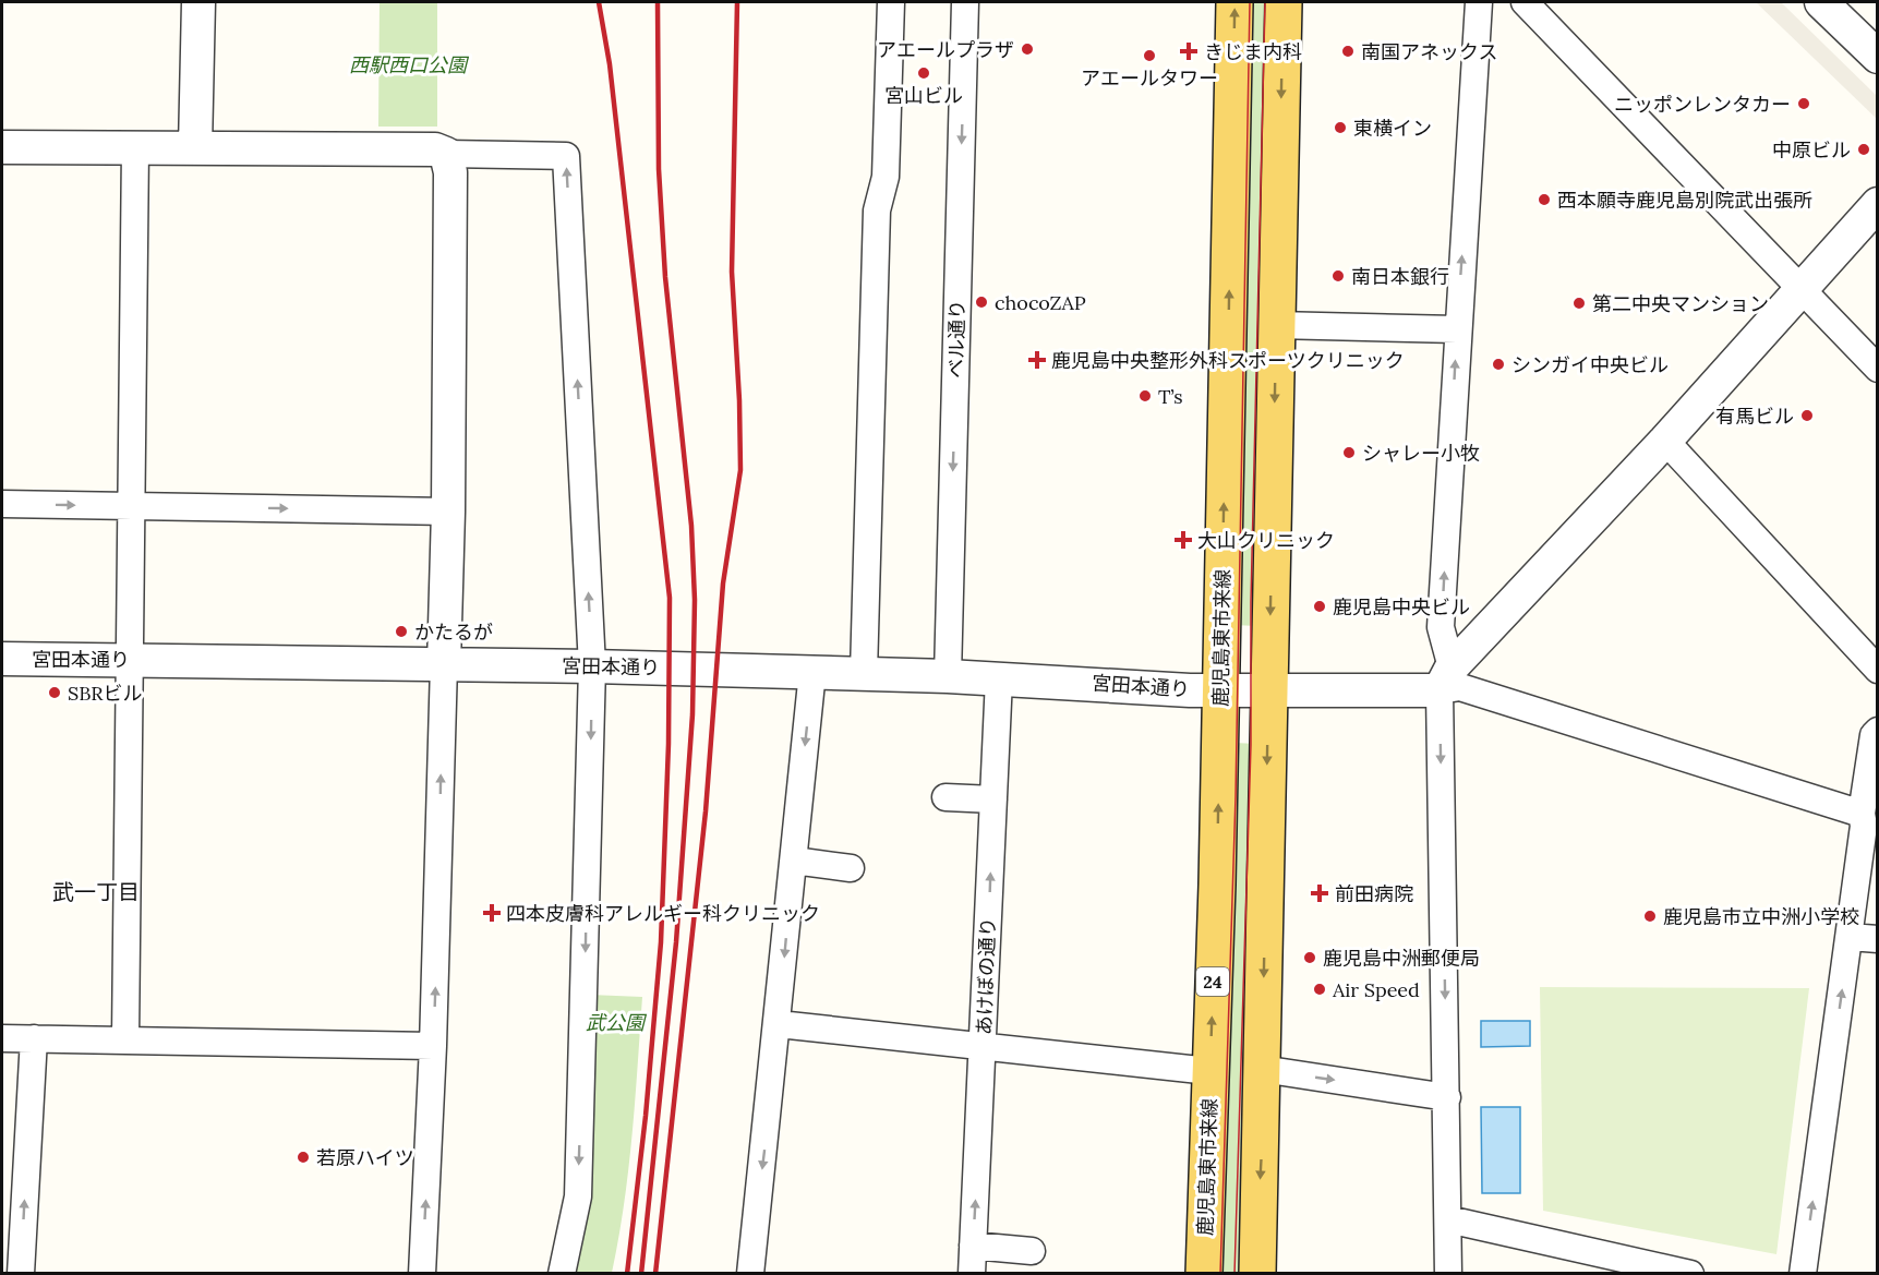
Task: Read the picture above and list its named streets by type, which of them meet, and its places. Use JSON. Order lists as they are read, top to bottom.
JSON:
{
  "streets": {
    "main road": ["鹿児島東市来線", "24"],
    "street": ["ベル通り", "宮田本通り", "あけぼの通り"]
  },
  "crossings": [
    ["ベル通り", "宮田本通り"],
    ["鹿児島東市来線", "宮田本通り"],
    ["宮田本通り", "あけぼの通り"]
  ],
  "districts": ["武一丁目"],
  "parks": ["西駅西口公園", "武公園"],
  "places": {
    "other": [
      "アエールプラザ",
      "南国アネックス",
      "アエールタワー",
      "宮山ビル",
      "ニッポンレンタカー",
      "東横イン",
      "中原ビル",
      "西本願寺鹿児島別院武出張所",
      "南日本銀行",
      "chocoZAP",
      "第二中央マンション",
      "シンガイ中央ビル",
      "T’s",
      "有馬ビル",
      "シャレー小牧",
      "鹿児島中央ビル",
      "かたるが",
      "SBRビル",
      "鹿児島市立中洲小学校",
      "鹿児島中洲郵便局",
      "Air Speed",
      "若原ハイツ"
    ],
    "health": [
      "きじま内科",
      "鹿児島中央整形外科スポーツクリニック",
      "大山クリニック",
      "前田病院",
      "四本皮膚科アレルギー科クリニック"
    ]
  }
}
